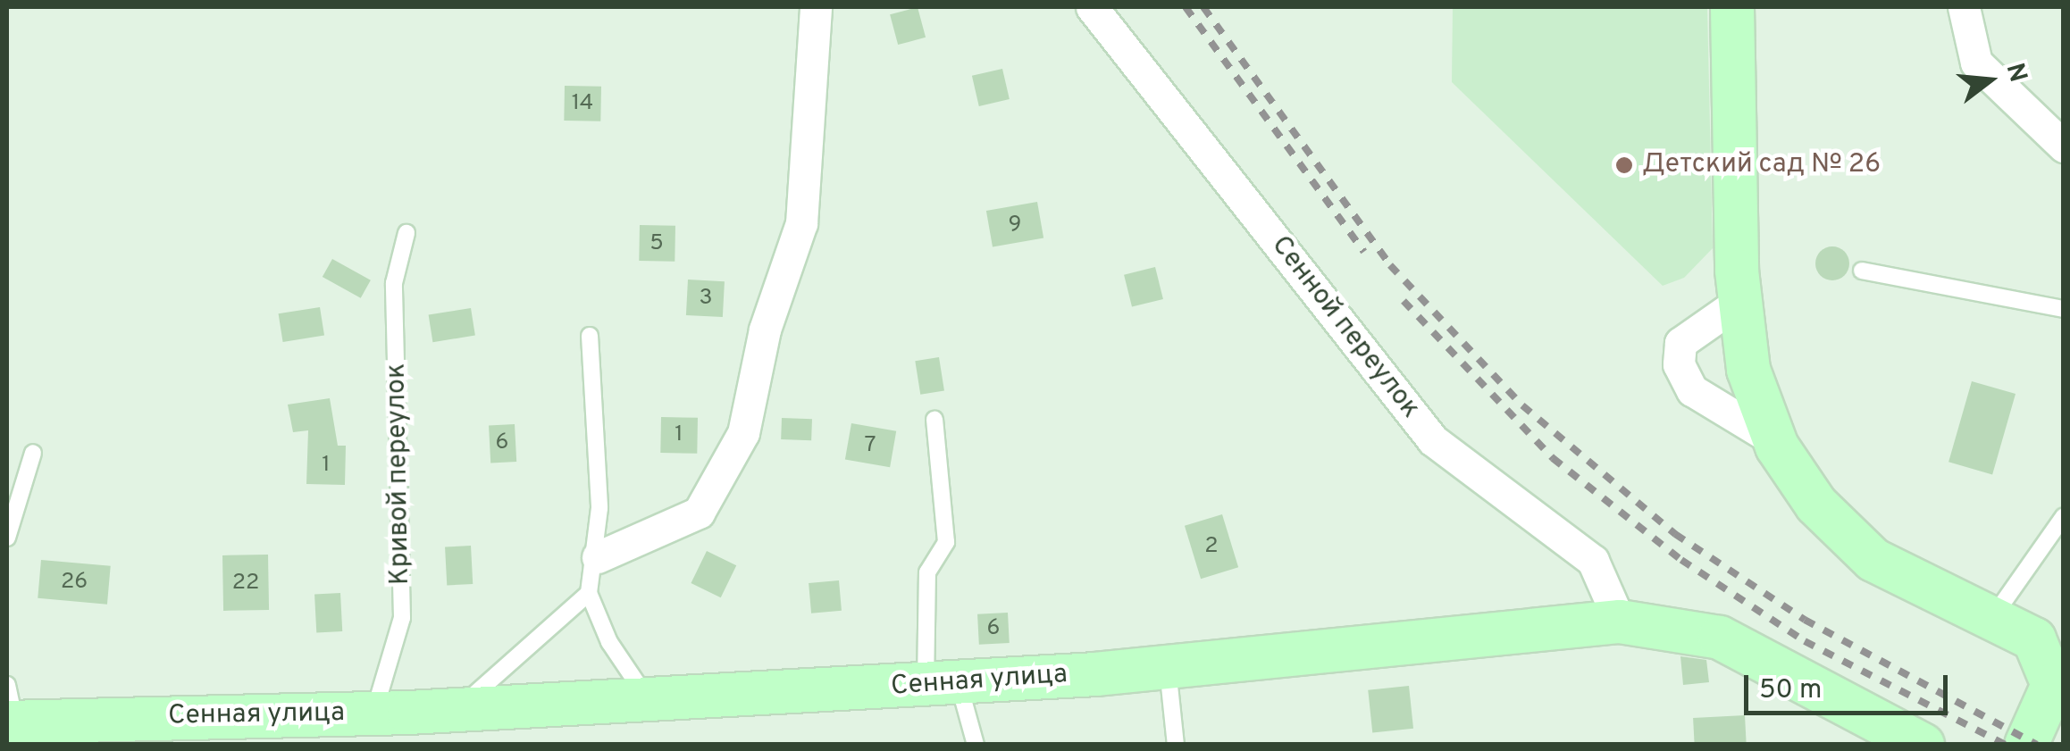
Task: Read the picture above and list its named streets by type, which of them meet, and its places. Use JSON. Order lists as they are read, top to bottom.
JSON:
{
  "streets": {
    "main road": ["Сенная улица"],
    "street": ["Сенной переулок"],
    "lane": ["Кривой переулок"]
  },
  "crossings": [
    ["Сенной переулок", "Сенная улица"],
    ["Кривой переулок", "Сенная улица"]
  ],
  "places": ["Детский сад № 26"],
  "house_numbers": [
    "14",
    "9",
    "5",
    "3",
    "1",
    "6",
    "7",
    "1",
    "2",
    "26",
    "22",
    "6"
  ],
  "scale_bar": "50 m",
  "north": "right"
}
